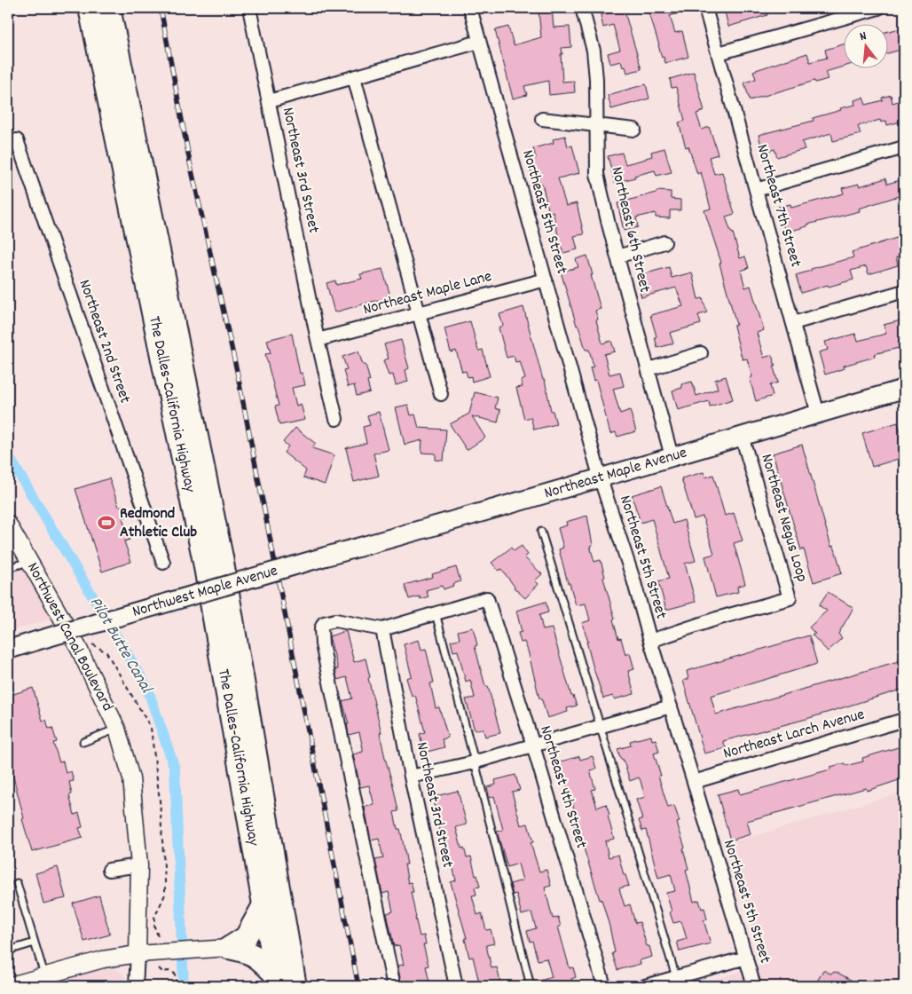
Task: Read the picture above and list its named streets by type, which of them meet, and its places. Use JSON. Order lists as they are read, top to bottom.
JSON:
{
  "streets": {
    "highway": ["The Dalles-California Highway"],
    "main road": ["Northeast Maple Avenue", "Northwest Maple Avenue"],
    "street": [
      "Northeast 3rd Street",
      "Northeast 7th Street",
      "Northeast 5th Street",
      "Northeast 6th Street",
      "Northeast Maple Lane",
      "Northeast 2nd Street",
      "Northeast Negus Loop",
      "Northwest Canal Boulevard",
      "Northeast Larch Avenue",
      "Northeast 4th Street"
    ]
  },
  "crossings": [
    ["Northeast 3rd Street", "Northeast Maple Lane"],
    ["Northeast 7th Street", "Northeast Maple Avenue"],
    ["Northeast 5th Street", "Northeast Maple Lane"],
    ["Northeast 5th Street", "Northeast Maple Avenue"],
    ["Northeast 5th Street", "Northeast Negus Loop"],
    ["Northeast 5th Street", "Northeast Larch Avenue"],
    ["Northeast 6th Street", "Northeast Maple Avenue"],
    ["Northeast Maple Avenue", "Northeast Negus Loop"],
    ["Northeast Maple Avenue", "Northwest Maple Avenue"]
  ],
  "water": ["Pilot Butte Canal"],
  "places": {
    "sports": ["Redmond Athletic Club"]
  },
  "north": "top"
}
